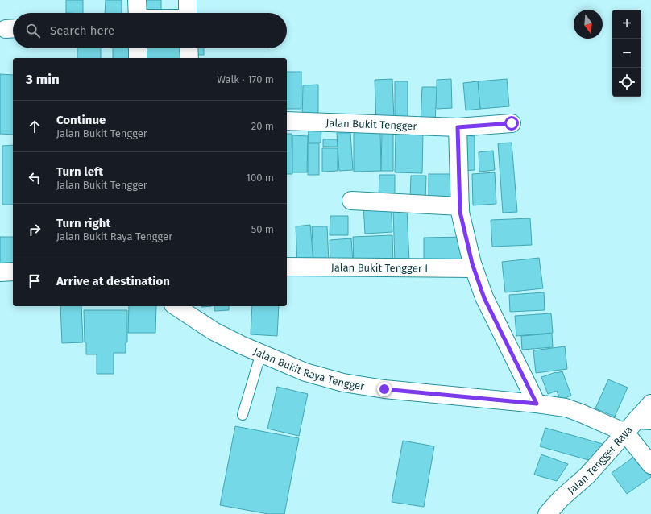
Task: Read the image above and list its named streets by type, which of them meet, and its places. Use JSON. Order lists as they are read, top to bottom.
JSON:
{
  "streets": {
    "street": [
      "Jalan Bukit Tengger",
      "Jalan Bukit Tengger I",
      "Jalan Bukit Raya Tengger",
      "Jalan Tengger Raya"
    ]
  },
  "crossings": [
    ["Jalan Bukit Raya Tengger", "Jalan Tengger Raya"]
  ],
  "north": "bottom",
  "page": {
    "map_buttons": ["+", "−"],
    "search": "Search here",
    "heading": ["3 min", "Walk · 170 m"],
    "list": [
      ["Continue", "Jalan Bukit Tengger", "20 m"],
      ["Turn left", "Jalan Bukit Tengger", "100 m"],
      ["Turn right", "Jalan Bukit Raya Tengger", "50 m"],
      "Arrive at destination"
    ]
  }
}
